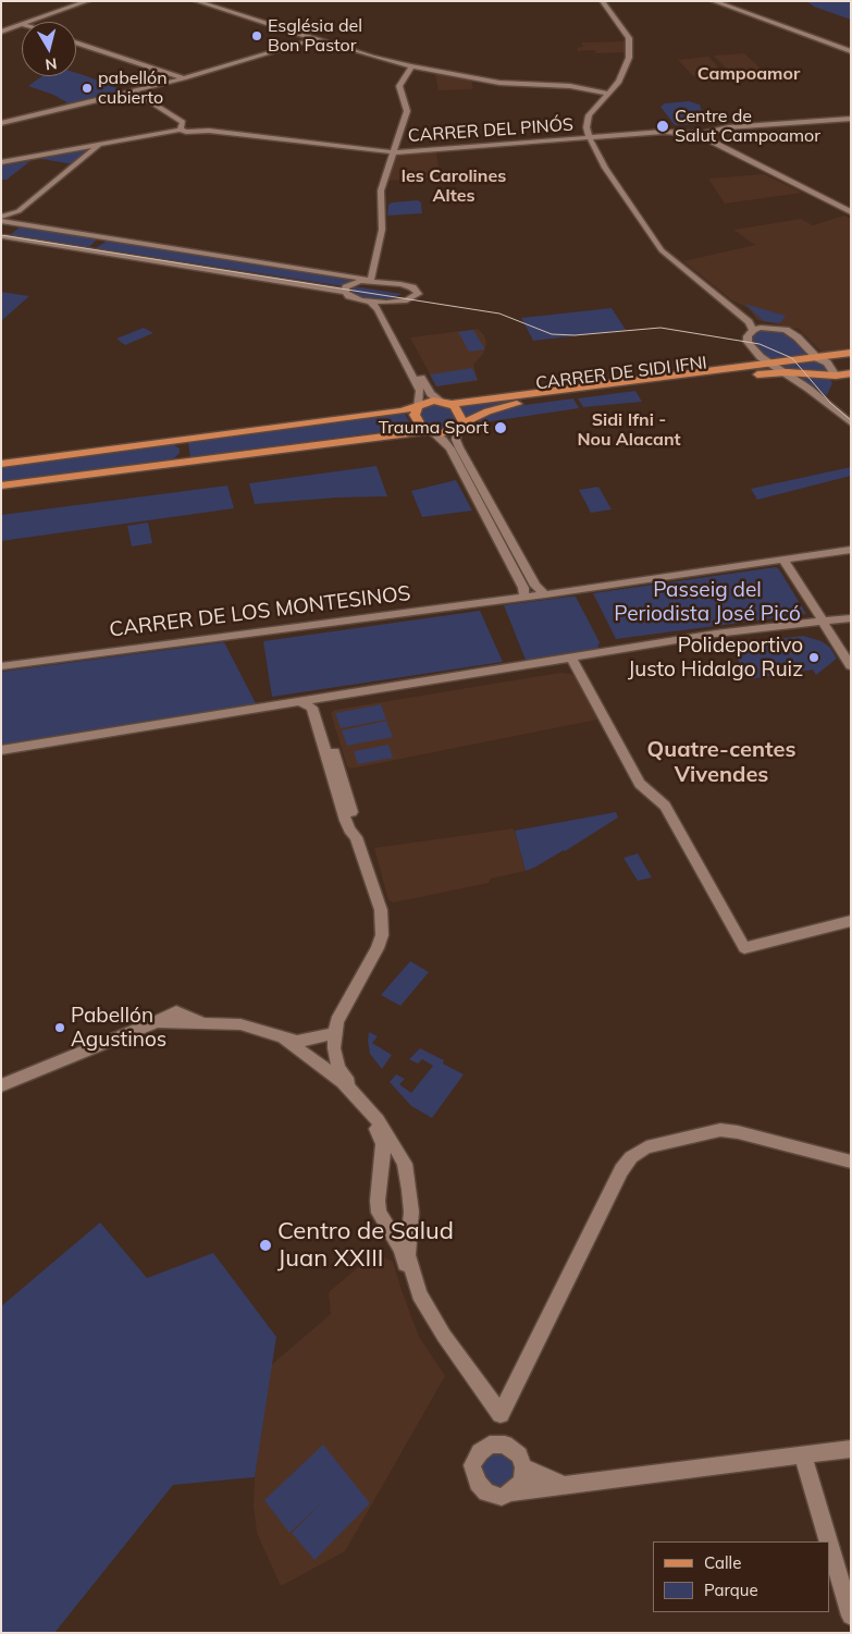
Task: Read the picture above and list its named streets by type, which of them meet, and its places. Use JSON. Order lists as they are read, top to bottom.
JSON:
{
  "streets": {
    "main road": ["CARRER DE SIDI IFNI"],
    "street": ["CARRER DEL PINÓS", "CARRER DE LOS MONTESINOS"]
  },
  "districts": [
    "Campoamor",
    "les Carolines Altes",
    "Sidi Ifni - Nou Alacant",
    "Quatre-centes Vivendes"
  ],
  "parks": ["Passeig del Periodista José Picó"],
  "places": [
    "Església del Bon Pastor",
    "pabellón cubierto",
    "Centre de Salut Campoamor",
    "Trauma Sport",
    "Polideportivo Justo Hidalgo Ruiz",
    "Pabellón Agustinos",
    "Centro de Salud Juan XXIII"
  ],
  "legend": ["Calle", "Parque"],
  "north": "bottom"
}
